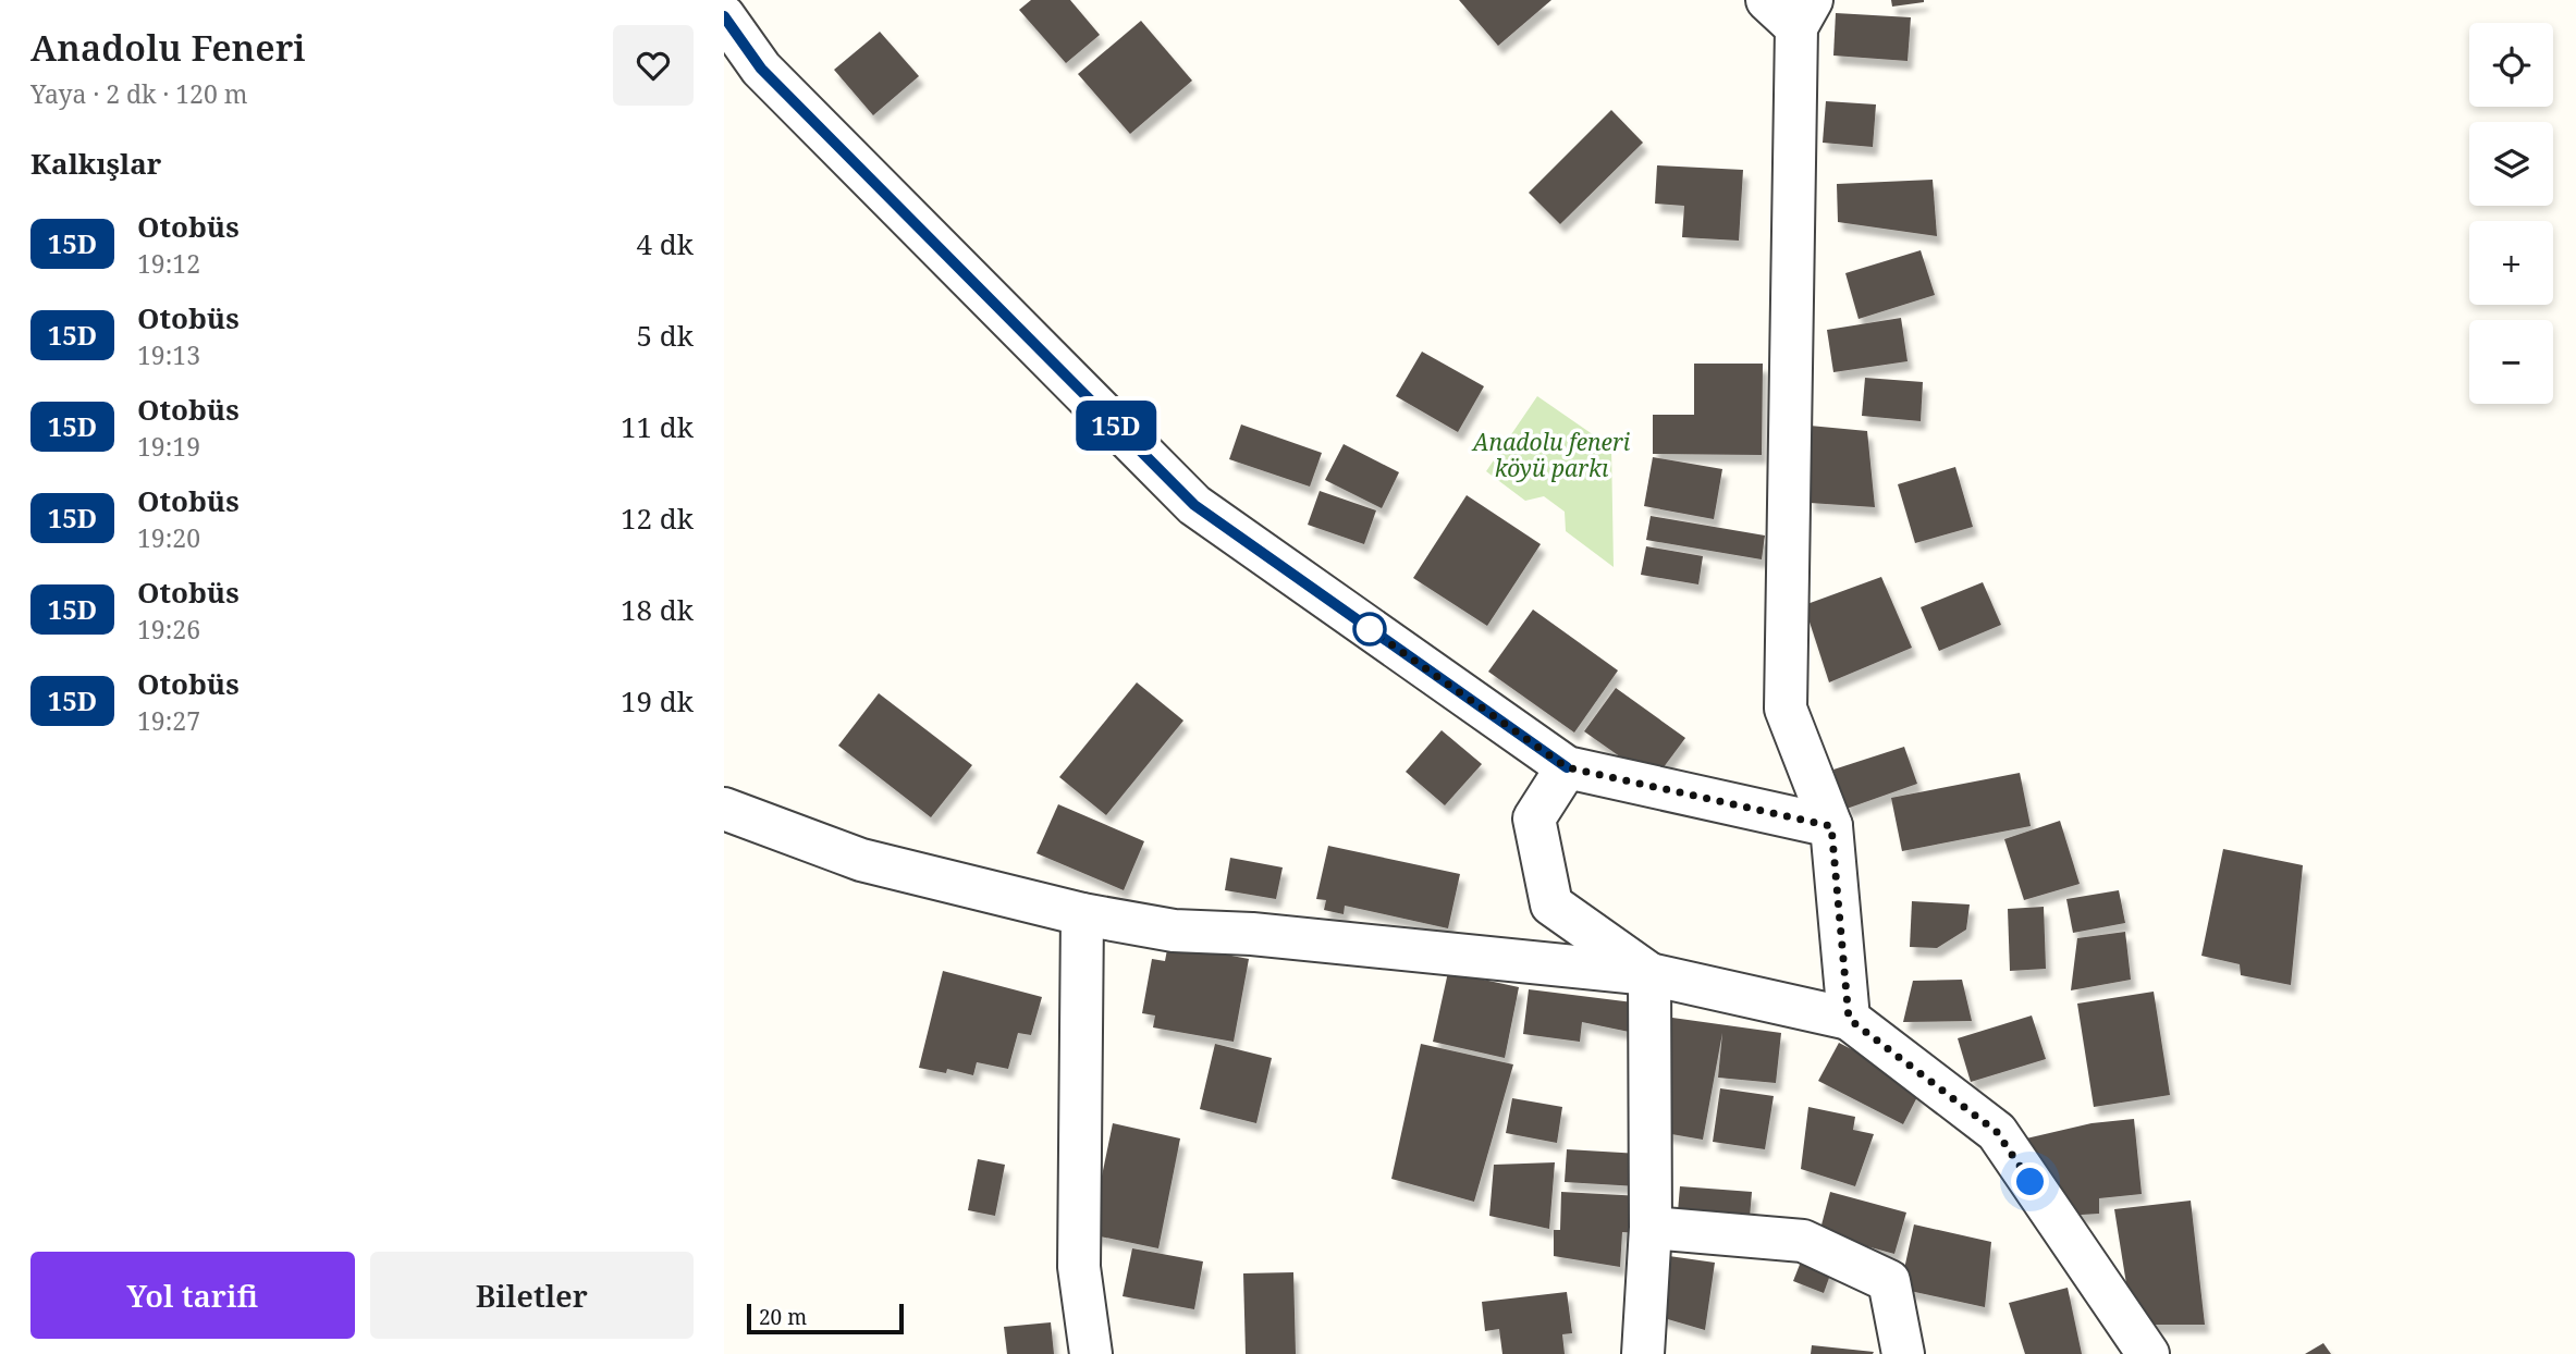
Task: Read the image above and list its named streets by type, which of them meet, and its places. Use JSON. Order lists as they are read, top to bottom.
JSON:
{
  "parks": ["Anadolu feneri köyü parkı"],
  "lines": ["bus line 15D"],
  "scale_bar": "20 m",
  "page": {
    "heading": [
      ["Anadolu Feneri", "Yaya · 2 dk · 120 m"],
      "Kalkışlar"
    ],
    "on_map": "15D",
    "map_buttons": ["+", "−"],
    "list": [
      {
        "mark": "15D",
        "name": "Otobüs",
        "note": "19:12",
        "value": "4 dk"
      },
      {
        "mark": "15D",
        "name": "Otobüs",
        "note": "19:13",
        "value": "5 dk"
      },
      {
        "mark": "15D",
        "name": "Otobüs",
        "note": "19:19",
        "value": "11 dk"
      },
      {
        "mark": "15D",
        "name": "Otobüs",
        "note": "19:20",
        "value": "12 dk"
      },
      {
        "mark": "15D",
        "name": "Otobüs",
        "note": "19:26",
        "value": "18 dk"
      },
      {
        "mark": "15D",
        "name": "Otobüs",
        "note": "19:27",
        "value": "19 dk"
      }
    ],
    "buttons": ["Yol tarifi", "Biletler"],
    "scale": "20 m"
  }
}
